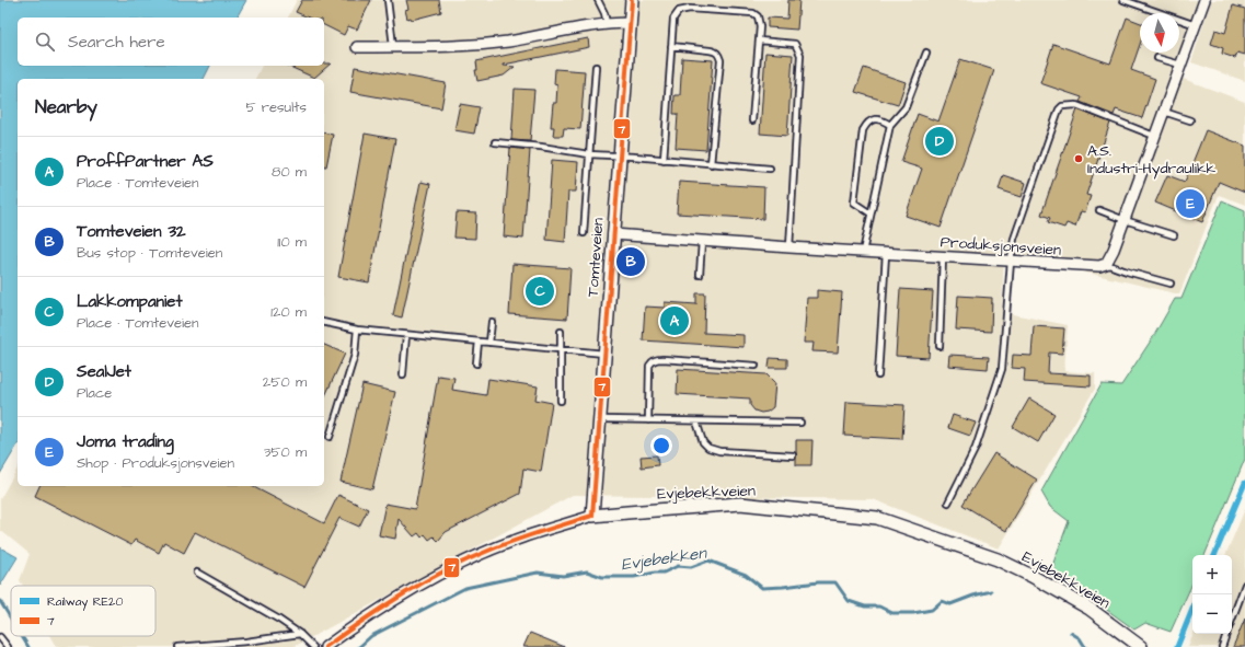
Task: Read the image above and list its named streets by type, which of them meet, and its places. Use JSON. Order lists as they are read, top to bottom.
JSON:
{
  "streets": {
    "street": ["Produksjonsveien", "Tomteveien", "Evjebekkveien"]
  },
  "crossings": [
    ["Produksjonsveien", "Tomteveien"],
    ["Tomteveien", "Evjebekkveien"]
  ],
  "water": ["Evjebekken"],
  "places": ["A.S. Industri-Hydraulikk"],
  "lines": ["transit line 7", "rail line RE20"],
  "legend": ["Railway RE20", "7"],
  "north": "bottom",
  "page": {
    "search": "Search here",
    "heading": ["Nearby", "5 results"],
    "pins": [
      "D",
      "E",
      "B",
      "C",
      "A"
    ],
    "list": [
      {
        "mark": "A",
        "name": "ProffPartner AS",
        "note": "Place · Tomteveien",
        "value": "80 m"
      },
      {
        "mark": "B",
        "name": "Tomteveien 32",
        "note": "Bus stop · Tomteveien",
        "value": "110 m"
      },
      {
        "mark": "C",
        "name": "Lakkompaniet",
        "note": "Place · Tomteveien",
        "value": "120 m"
      },
      {
        "mark": "D",
        "name": "SealJet",
        "note": "Place",
        "value": "250 m"
      },
      {
        "mark": "E",
        "name": "Joma trading",
        "note": "Shop · Produksjonsveien",
        "value": "350 m"
      }
    ],
    "map_buttons": ["+", "−"]
  }
}
